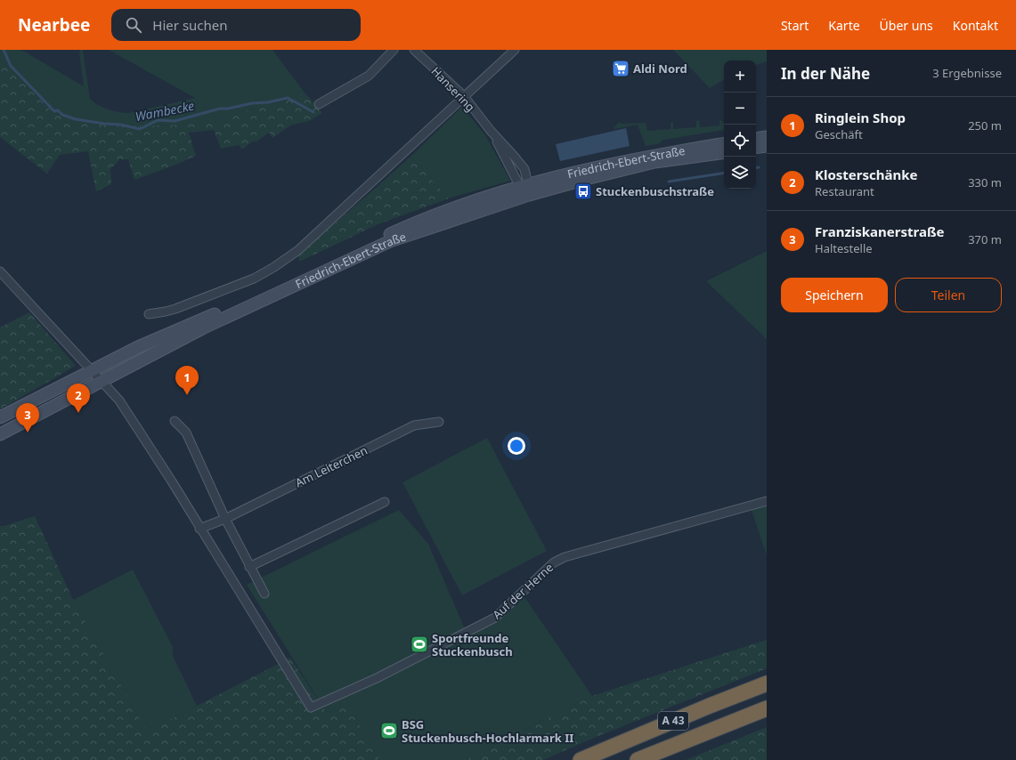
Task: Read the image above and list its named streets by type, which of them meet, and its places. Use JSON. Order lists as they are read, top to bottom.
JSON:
{
  "streets": {
    "highway": ["A 43"],
    "main road": ["Friedrich-Ebert-Straße"],
    "street": ["Hansering", "Am Leiterchen", "Auf der Herne"]
  },
  "crossings": [
    ["Hansering", "Friedrich-Ebert-Straße"],
    ["Am Leiterchen", "Auf der Herne"]
  ],
  "water": ["Wambecke"],
  "places": {
    "supermarket": ["Aldi Nord"],
    "bus stop": ["Stuckenbuschstraße"],
    "sports": ["Sportfreunde Stuckenbusch", "BSG Stuckenbusch-Hochlarmark II"]
  },
  "page": {
    "header": "Nearbee",
    "search": "Hier suchen",
    "nav": [
      "Start",
      "Karte",
      "Über uns",
      "Kontakt"
    ],
    "heading": ["In der Nähe", "3 Ergebnisse"],
    "map_buttons": ["+", "−"],
    "list": [
      {
        "mark": "1",
        "name": "Ringlein Shop",
        "note": "Geschäft",
        "value": "250 m"
      },
      {
        "mark": "2",
        "name": "Klosterschänke",
        "note": "Restaurant",
        "value": "330 m"
      },
      {
        "mark": "3",
        "name": "Franziskanerstraße",
        "note": "Haltestelle",
        "value": "370 m"
      }
    ],
    "buttons": ["Speichern", "Teilen"],
    "pins": ["1", "2", "3"]
  }
}
